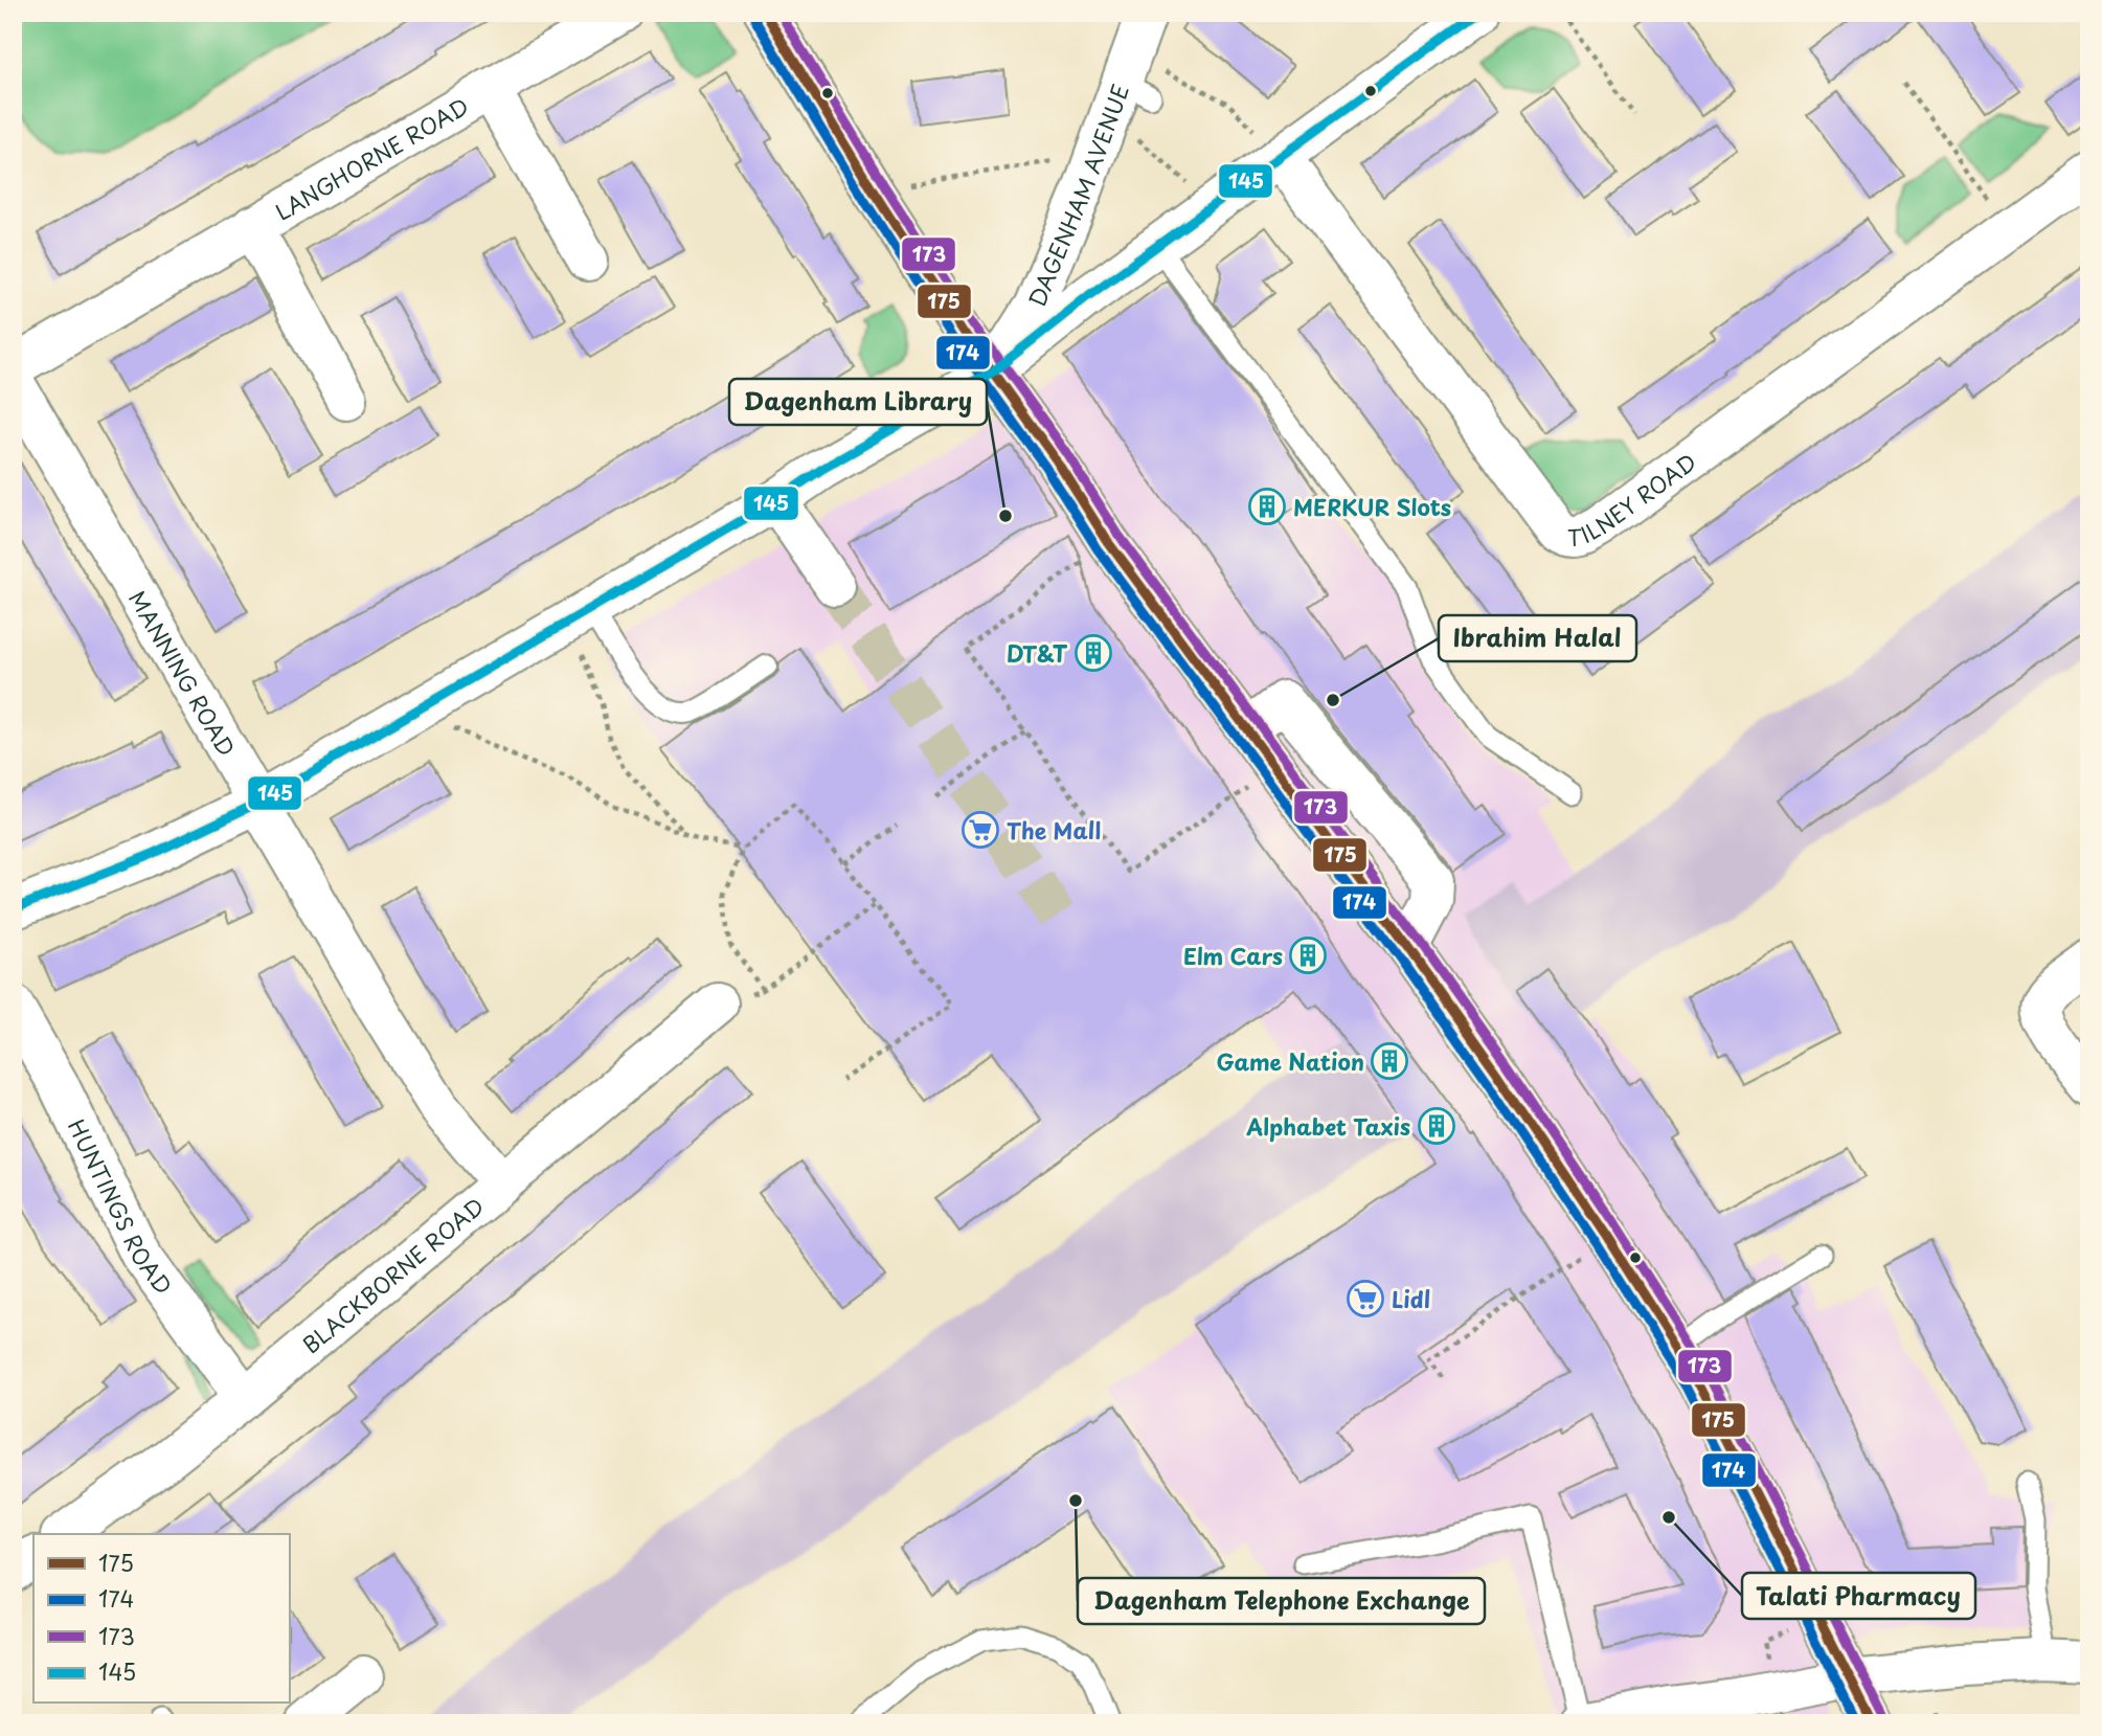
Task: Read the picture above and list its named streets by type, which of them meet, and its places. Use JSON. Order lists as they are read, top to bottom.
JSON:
{
  "streets": {
    "street": [
      "LANGHORNE ROAD",
      "DAGENHAM AVENUE",
      "TILNEY ROAD",
      "MANNING ROAD",
      "HUNTINGS ROAD",
      "BLACKBORNE ROAD"
    ]
  },
  "crossings": [
    ["MANNING ROAD", "BLACKBORNE ROAD"],
    ["HUNTINGS ROAD", "BLACKBORNE ROAD"]
  ],
  "places": {
    "building": [
      "MERKUR Slots",
      "DT&T",
      "Elm Cars",
      "Game Nation",
      "Alphabet Taxis"
    ],
    "other": [
      "Dagenham Library",
      "Ibrahim Halal",
      "Dagenham Telephone Exchange",
      "Talati Pharmacy"
    ],
    "supermarket": ["The Mall", "Lidl"]
  },
  "lines": [
    "transit line 175",
    "transit line 173",
    "transit line 145",
    "transit line 174"
  ],
  "legend": [
    "175",
    "174",
    "173",
    "145"
  ]
}
